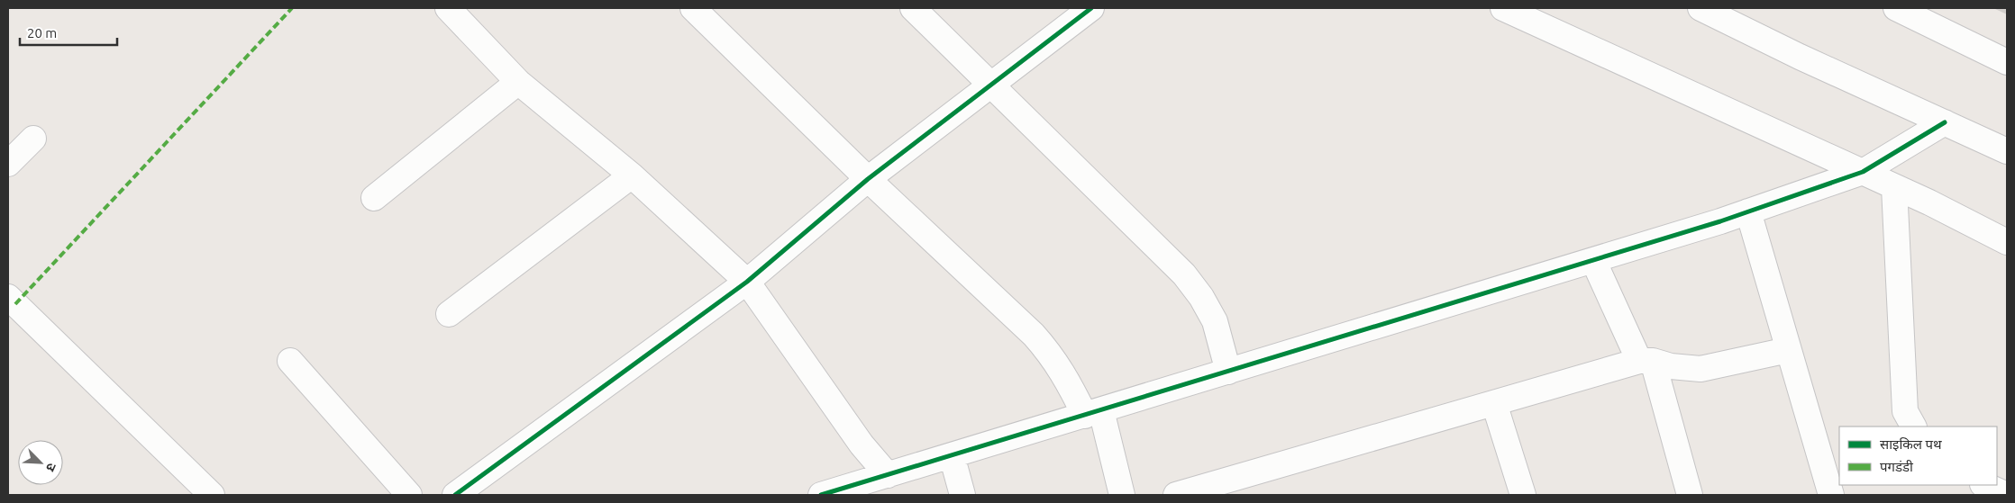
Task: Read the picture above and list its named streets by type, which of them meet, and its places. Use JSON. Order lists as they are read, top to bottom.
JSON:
{
  "legend": ["साइकिल पथ", "पगडंडी"],
  "scale_bar": "20 m",
  "north": "bottom right"
}
